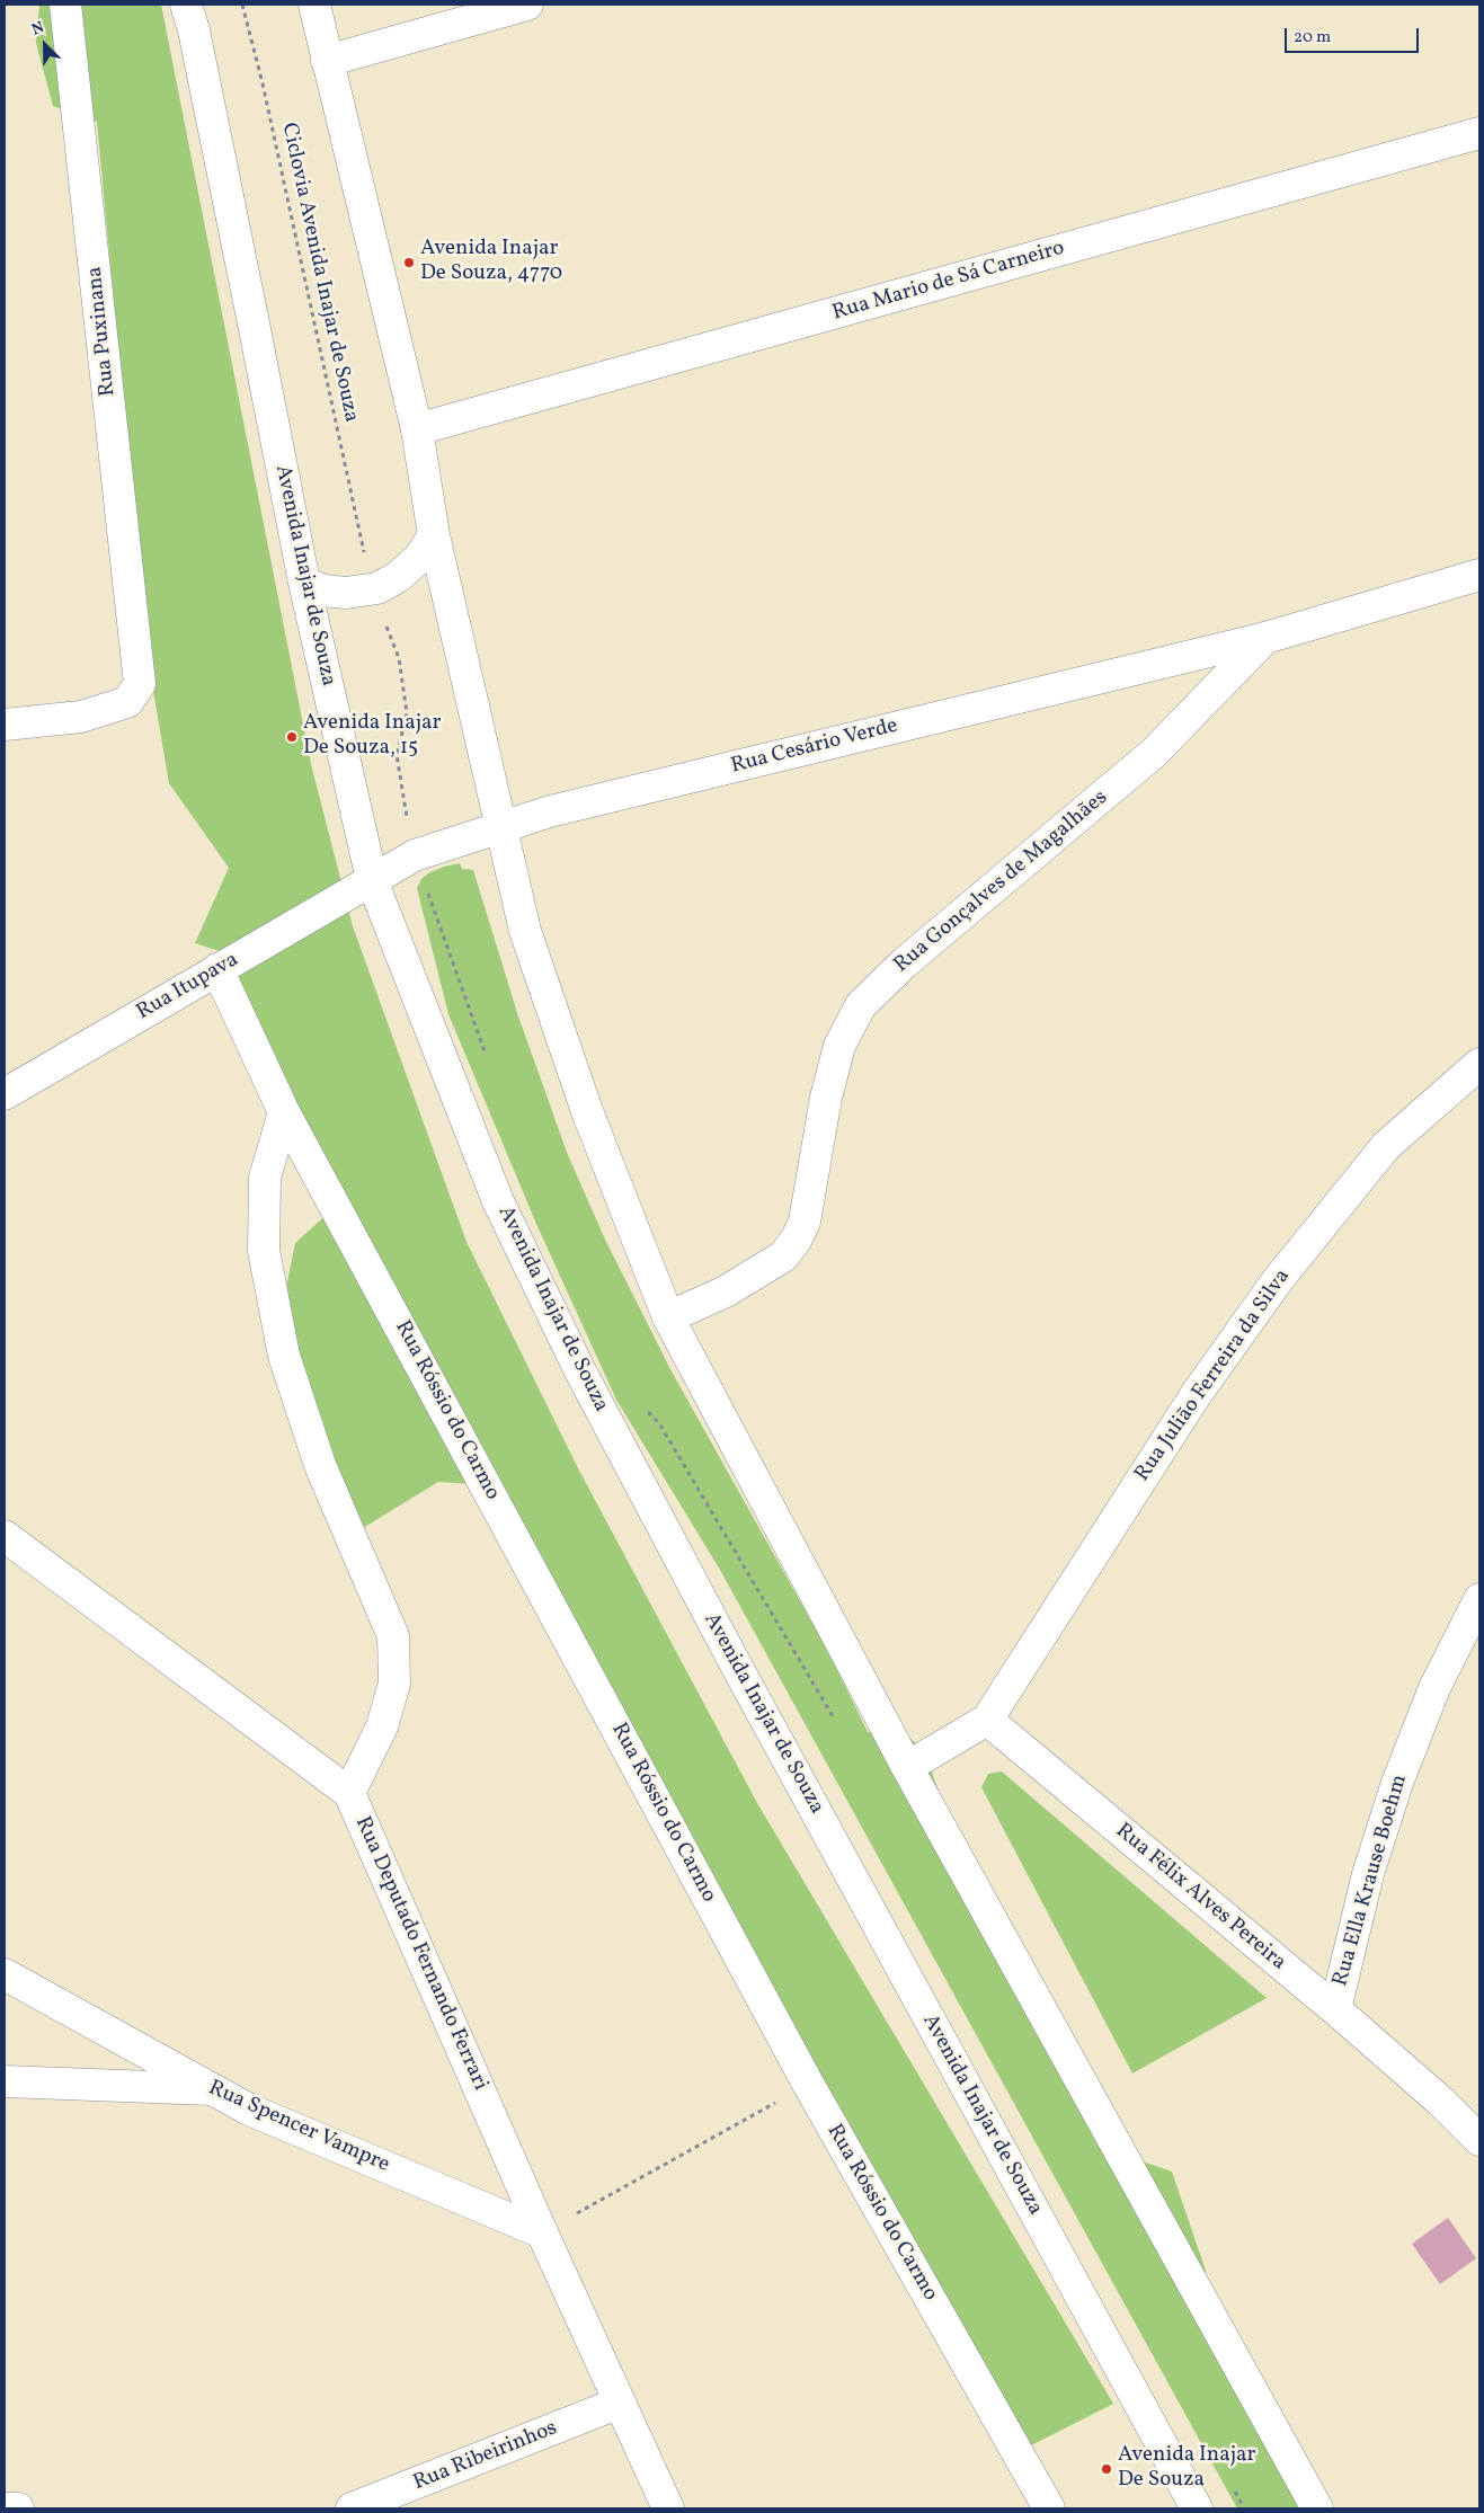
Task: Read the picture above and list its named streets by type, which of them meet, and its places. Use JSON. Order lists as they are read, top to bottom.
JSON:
{
  "streets": {
    "street": [
      "Rua Mario de Sá Carneiro",
      "Rua Puxinana",
      "Avenida Inajar de Souza",
      "Rua Cesário Verde",
      "Rua Gonçalves de Magalhães",
      "Rua Itupava",
      "Rua Julião Ferreira da Silva",
      "Rua Róssio do Carmo",
      "Rua Ella Krause Boehm",
      "Rua Félix Alves Pereira",
      "Rua Deputado Fernando Ferrari",
      "Rua Spencer Vampre",
      "Rua Ribeirinhos"
    ],
    "path": ["Ciclovia Avenida Inajar de Souza"]
  },
  "crossings": [
    ["Avenida Inajar de Souza", "Rua Cesário Verde"],
    ["Avenida Inajar de Souza", "Rua Itupava"],
    ["Rua Cesário Verde", "Rua Gonçalves de Magalhães"],
    ["Rua Cesário Verde", "Rua Itupava"],
    ["Rua Itupava", "Rua Róssio do Carmo"],
    ["Rua Julião Ferreira da Silva", "Rua Félix Alves Pereira"],
    ["Rua Ella Krause Boehm", "Rua Félix Alves Pereira"],
    ["Rua Deputado Fernando Ferrari", "Rua Spencer Vampre"],
    ["Rua Deputado Fernando Ferrari", "Rua Ribeirinhos"]
  ],
  "places": ["Avenida Inajar De Souza, 4770", "Avenida Inajar De Souza, 15", "Avenida Inajar De Souza"],
  "scale_bar": "20 m",
  "north": "top left"
}
